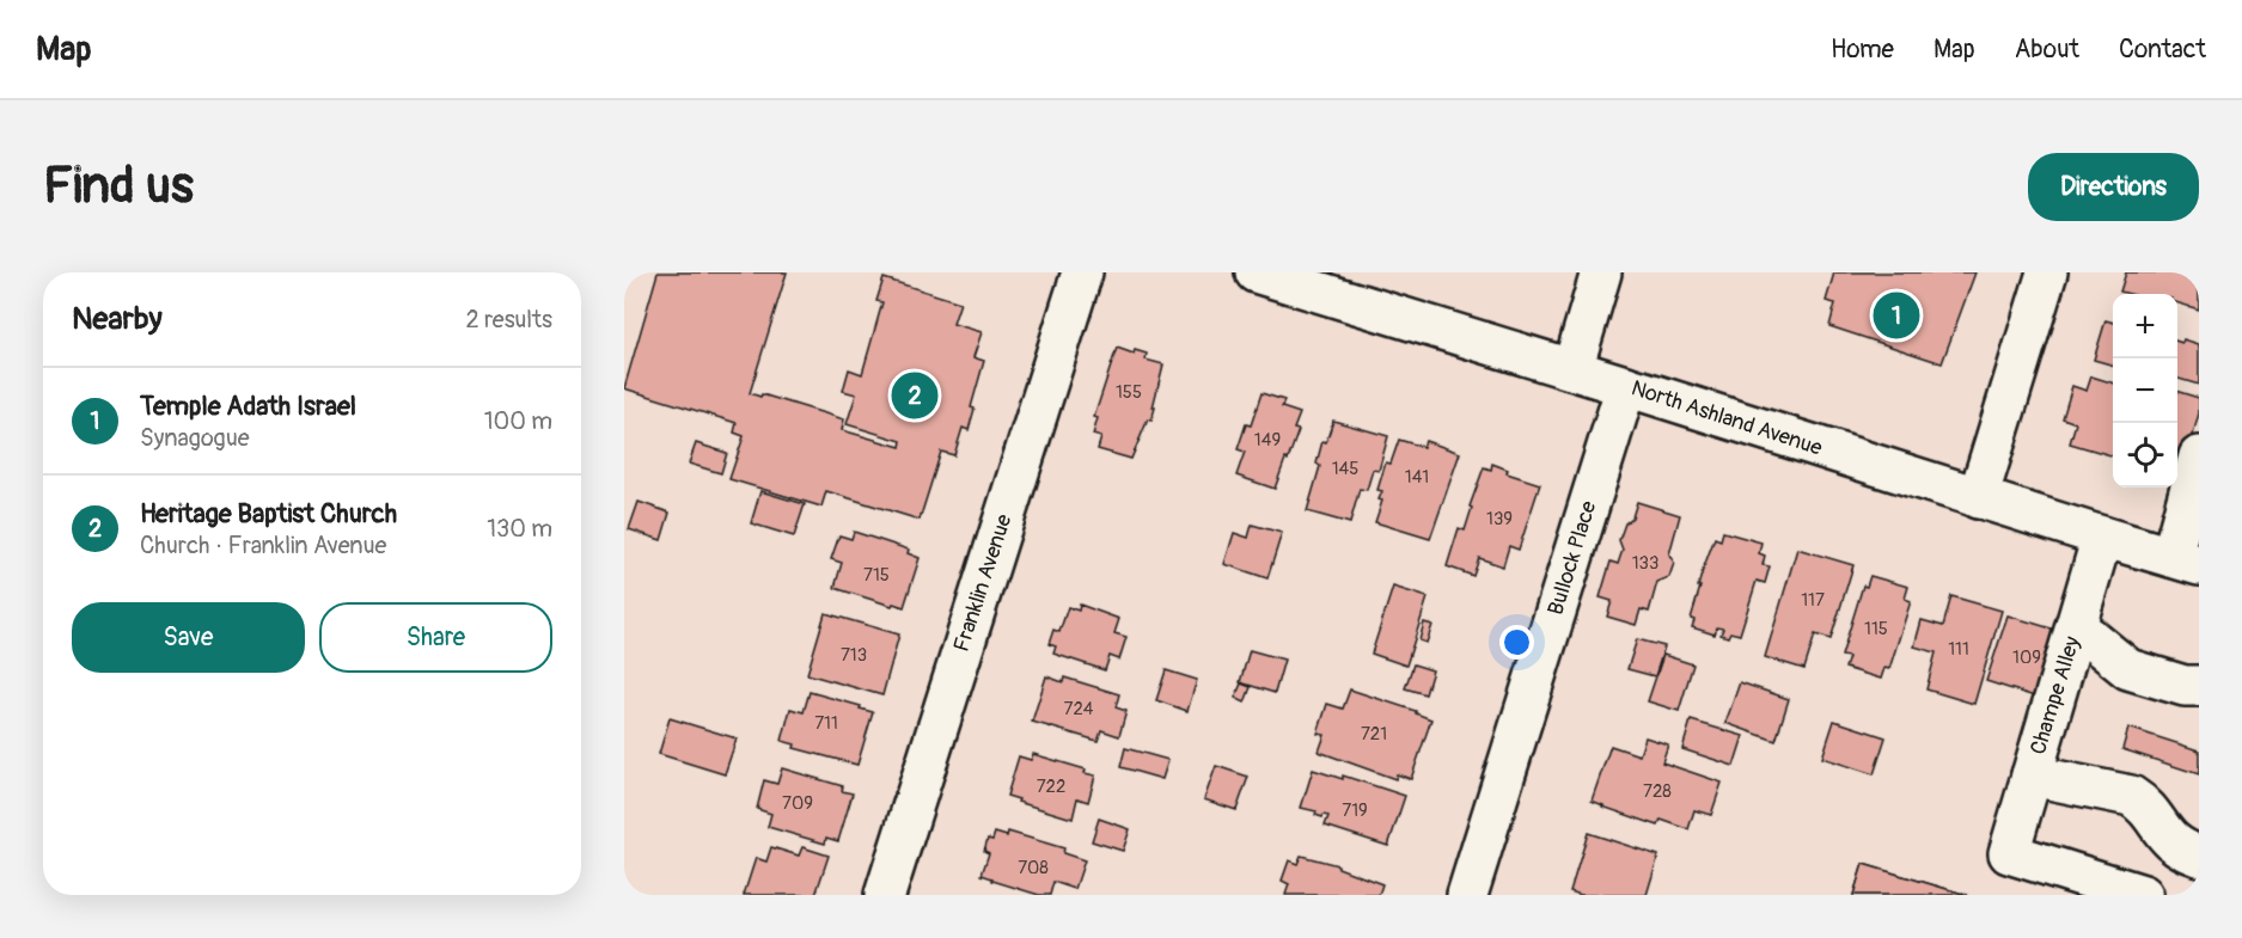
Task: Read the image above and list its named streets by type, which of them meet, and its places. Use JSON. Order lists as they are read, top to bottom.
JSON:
{
  "streets": {
    "street": [
      "North Ashland Avenue",
      "Bullock Place",
      "Franklin Avenue",
      "Champe Alley"
    ]
  },
  "crossings": [
    ["North Ashland Avenue", "Bullock Place"],
    ["North Ashland Avenue", "Champe Alley"]
  ],
  "house_numbers": [
    "155",
    "149",
    "145",
    "141",
    "139",
    "133",
    "715",
    "117",
    "115",
    "111",
    "713",
    "109",
    "724",
    "711",
    "721",
    "722",
    "728",
    "709",
    "719",
    "708"
  ],
  "page": {
    "header": "Map",
    "nav": [
      "Home",
      "Map",
      "About",
      "Contact"
    ],
    "buttons": [
      "Directions",
      ["Save", "Share"]
    ],
    "title": "Find us",
    "heading": ["Nearby", "2 results"],
    "pins": ["1", "2"],
    "map_buttons": ["+", "−"],
    "list": [
      {
        "mark": "1",
        "name": "Temple Adath Israel",
        "note": "Synagogue",
        "value": "100 m"
      },
      {
        "mark": "2",
        "name": "Heritage Baptist Church",
        "note": "Church · Franklin Avenue",
        "value": "130 m"
      }
    ]
  }
}
